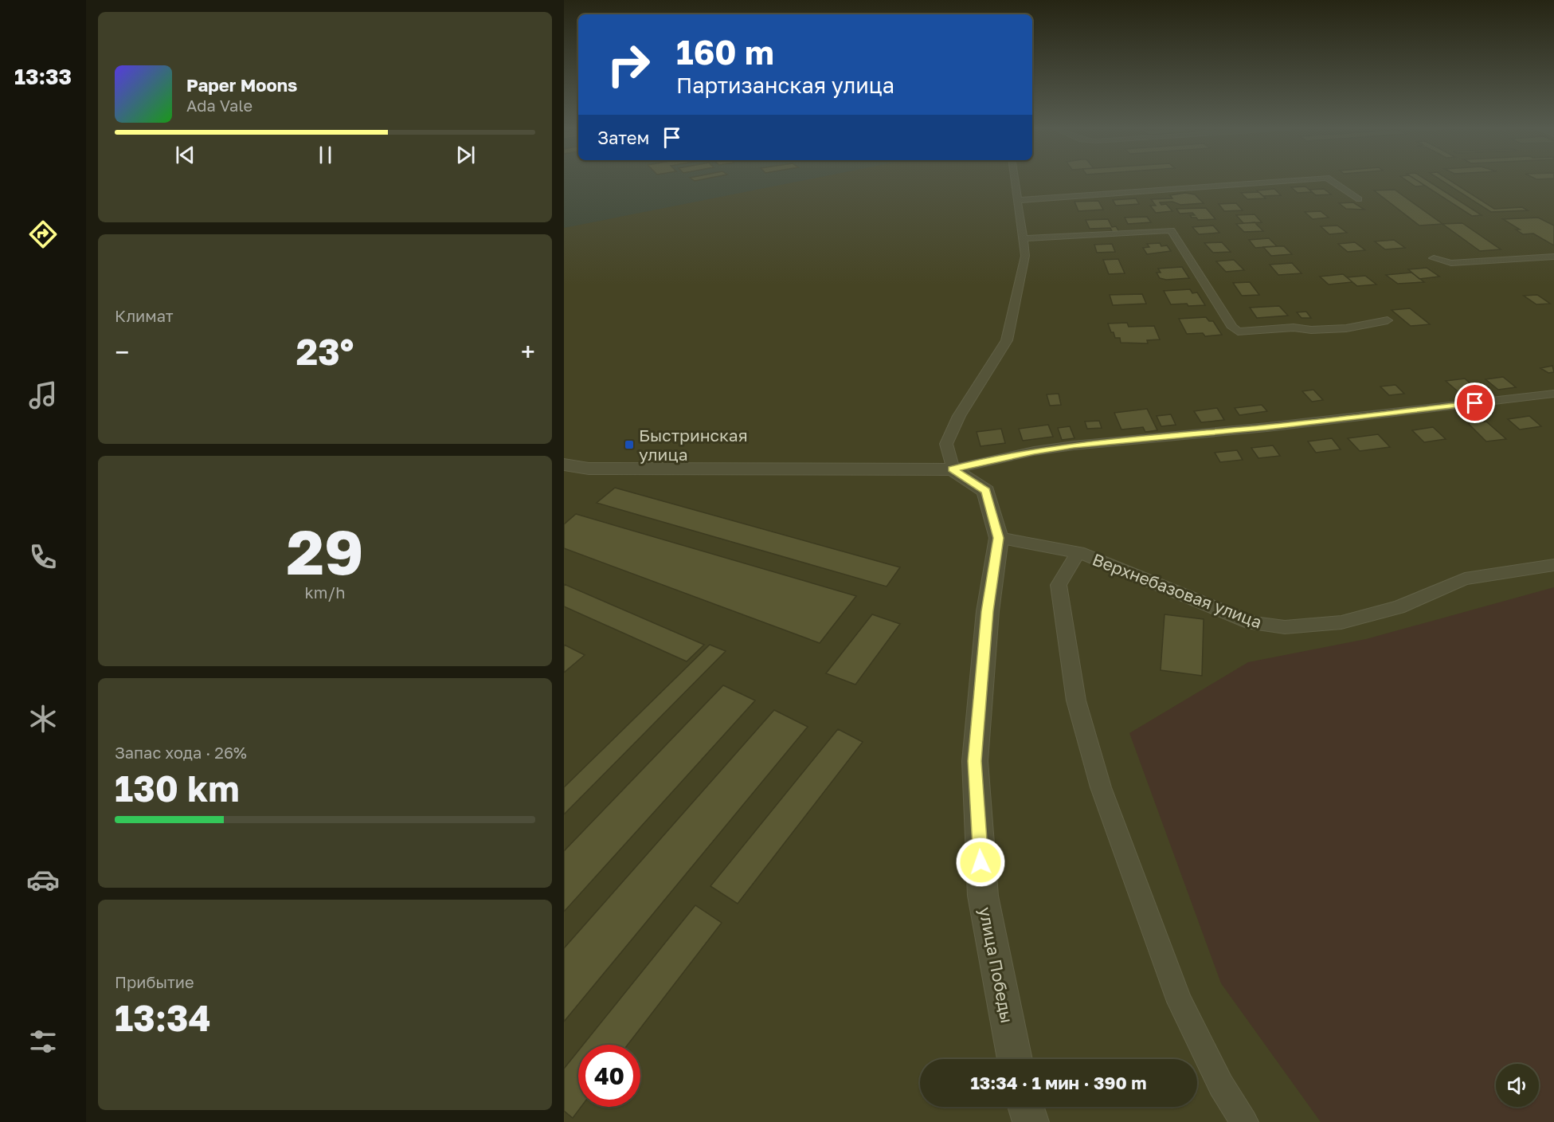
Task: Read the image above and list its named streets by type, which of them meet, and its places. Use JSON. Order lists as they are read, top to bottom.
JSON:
{
  "streets": {
    "street": ["Верхнебазовая улица", "улица Победы"]
  },
  "crossings": [
    ["Верхнебазовая улица", "улица Победы"]
  ],
  "places": {
    "transit": ["Быстринская улица"]
  },
  "page": {
    "tabs": "13:33",
    "turn": ["160 m", "Партизанская улица"],
    "song": ["Paper Moons", "Ada Vale"],
    "then": "Затем",
    "tile": [
      "Климат",
      ["29", "km/h"],
      ["Запас хода · 26%", "130 km"],
      ["Прибытие", "13:34"]
    ],
    "heat": ["−", "23°", "+"],
    "limit": "40",
    "trip": "13:34 · 1 мин · 390 m"
  }
}
